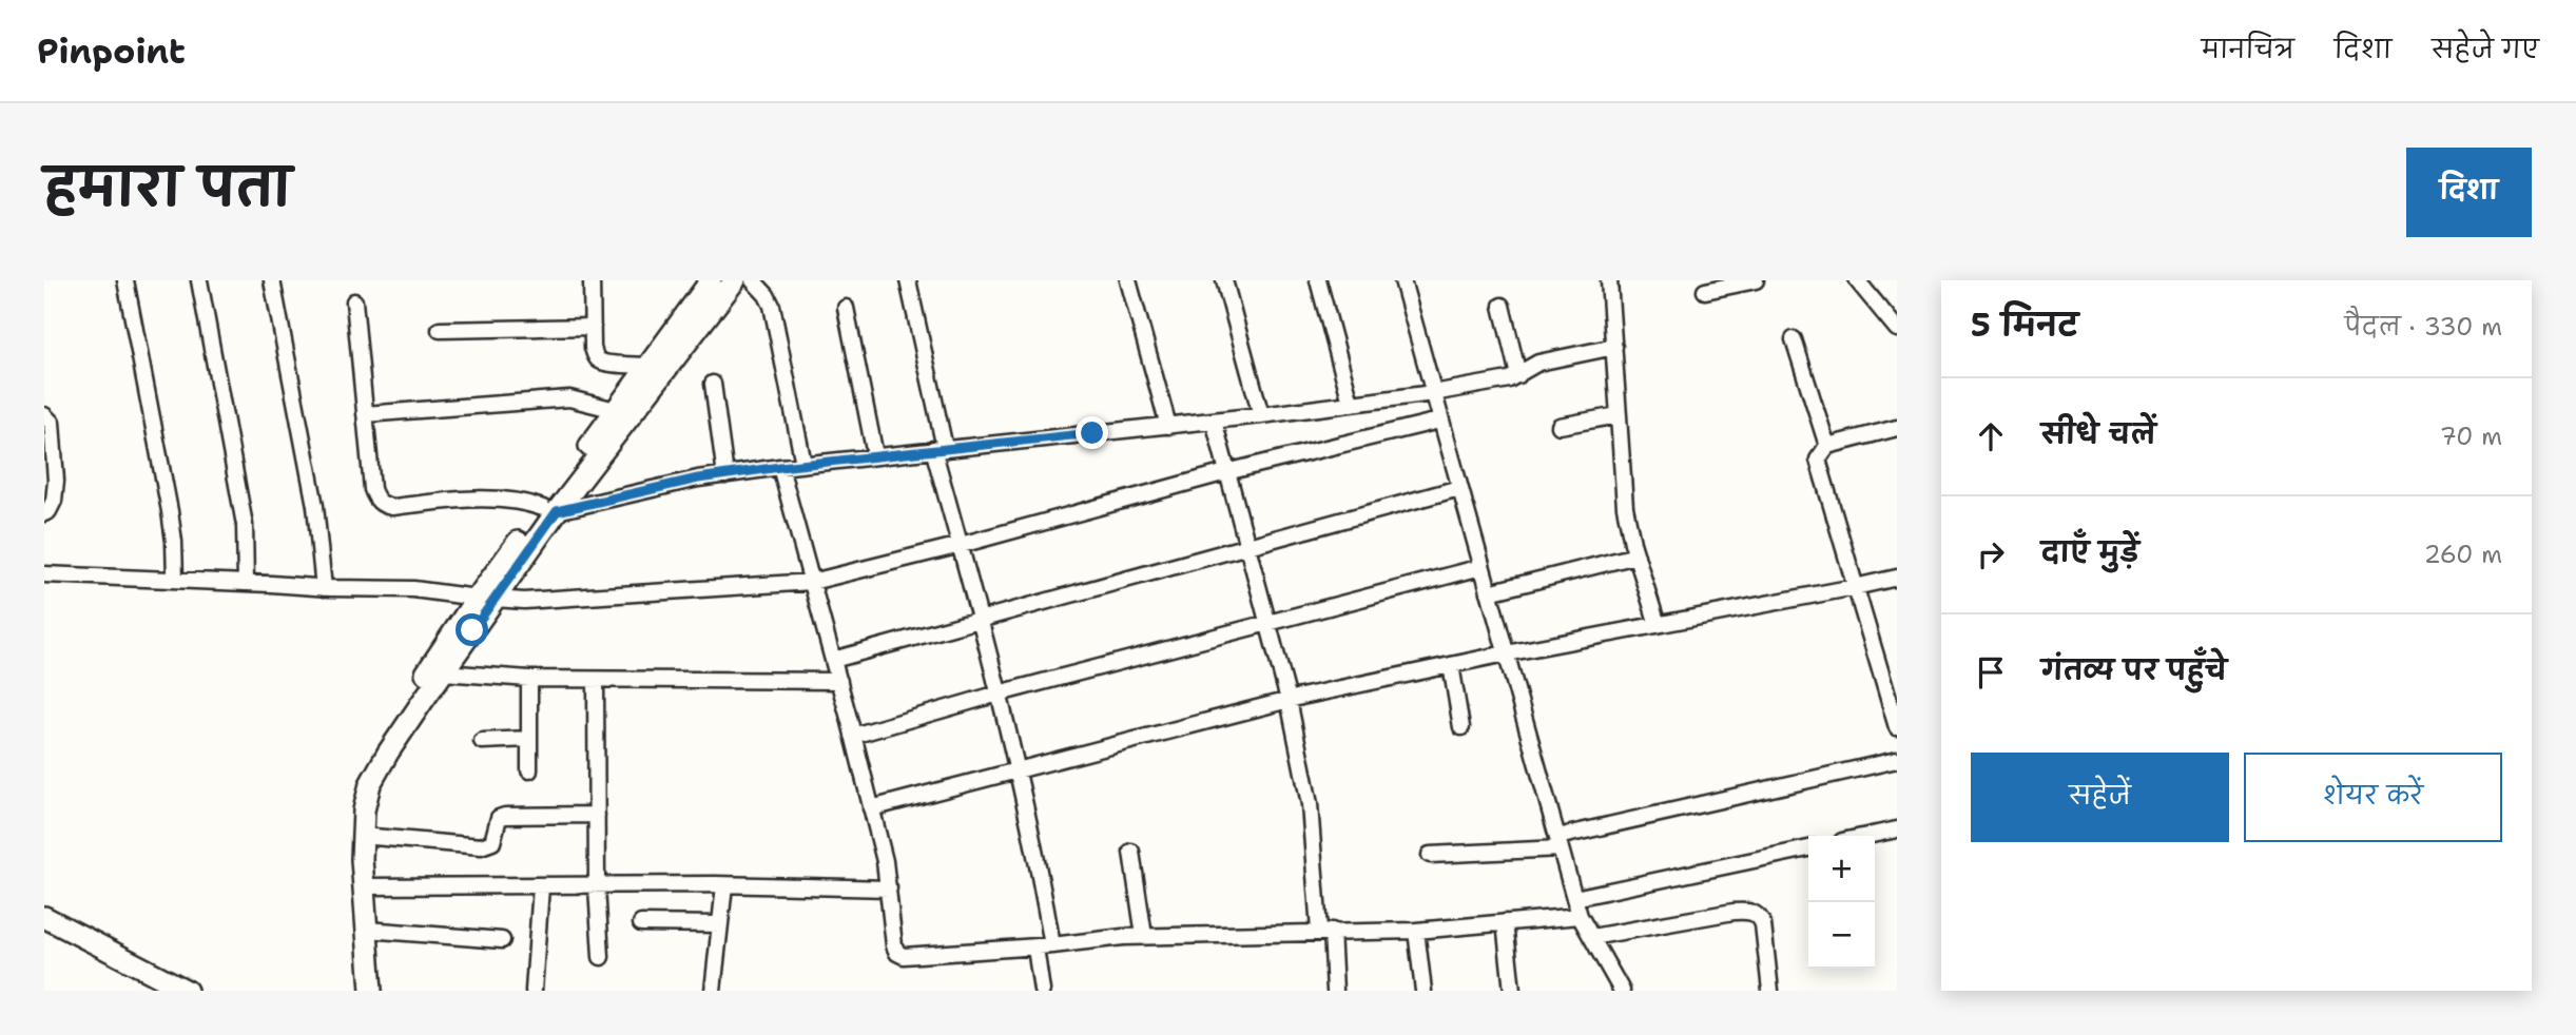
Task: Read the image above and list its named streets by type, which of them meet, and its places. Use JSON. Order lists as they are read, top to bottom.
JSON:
{
  "page": {
    "header": "Pinpoint",
    "nav": ["मानचित्र", "दिशा", "सहेजे गए"],
    "title": "हमारा पता",
    "buttons": [
      "दिशा",
      ["सहेजें", "शेयर करें"]
    ],
    "heading": ["5 मिनट", "पैदल · 330 m"],
    "list": [
      ["सीधे चलें", "70 m"],
      ["दाएँ मुड़ें", "260 m"],
      "गंतव्य पर पहुँचे"
    ],
    "map_buttons": ["+", "−"]
  }
}
